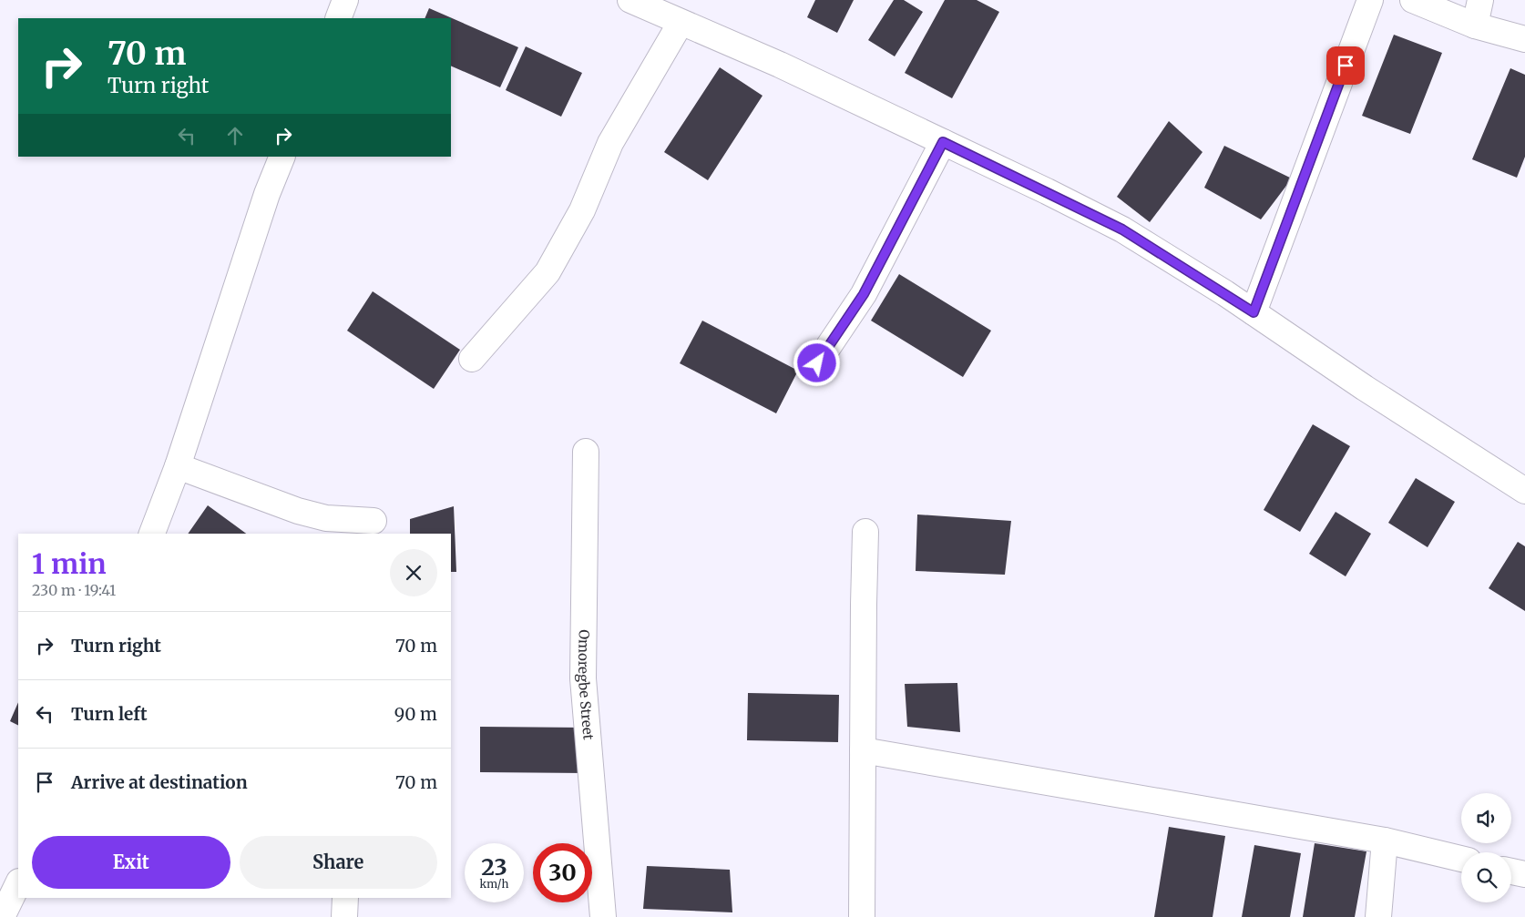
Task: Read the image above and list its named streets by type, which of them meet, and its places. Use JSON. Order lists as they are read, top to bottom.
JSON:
{
  "streets": {
    "street": ["Omoregbe Street"]
  },
  "page": {
    "turn": ["70 m", "Turn right"],
    "heading": ["1 min", "230 m · 19:41"],
    "list": [
      {
        "name": "Turn right",
        "value": "70 m"
      },
      {
        "name": "Turn left",
        "value": "90 m"
      },
      {
        "name": "Arrive at destination",
        "value": "70 m"
      }
    ],
    "buttons": ["Exit", "Share"],
    "speed": "23 km/h",
    "limit": "30"
  }
}
